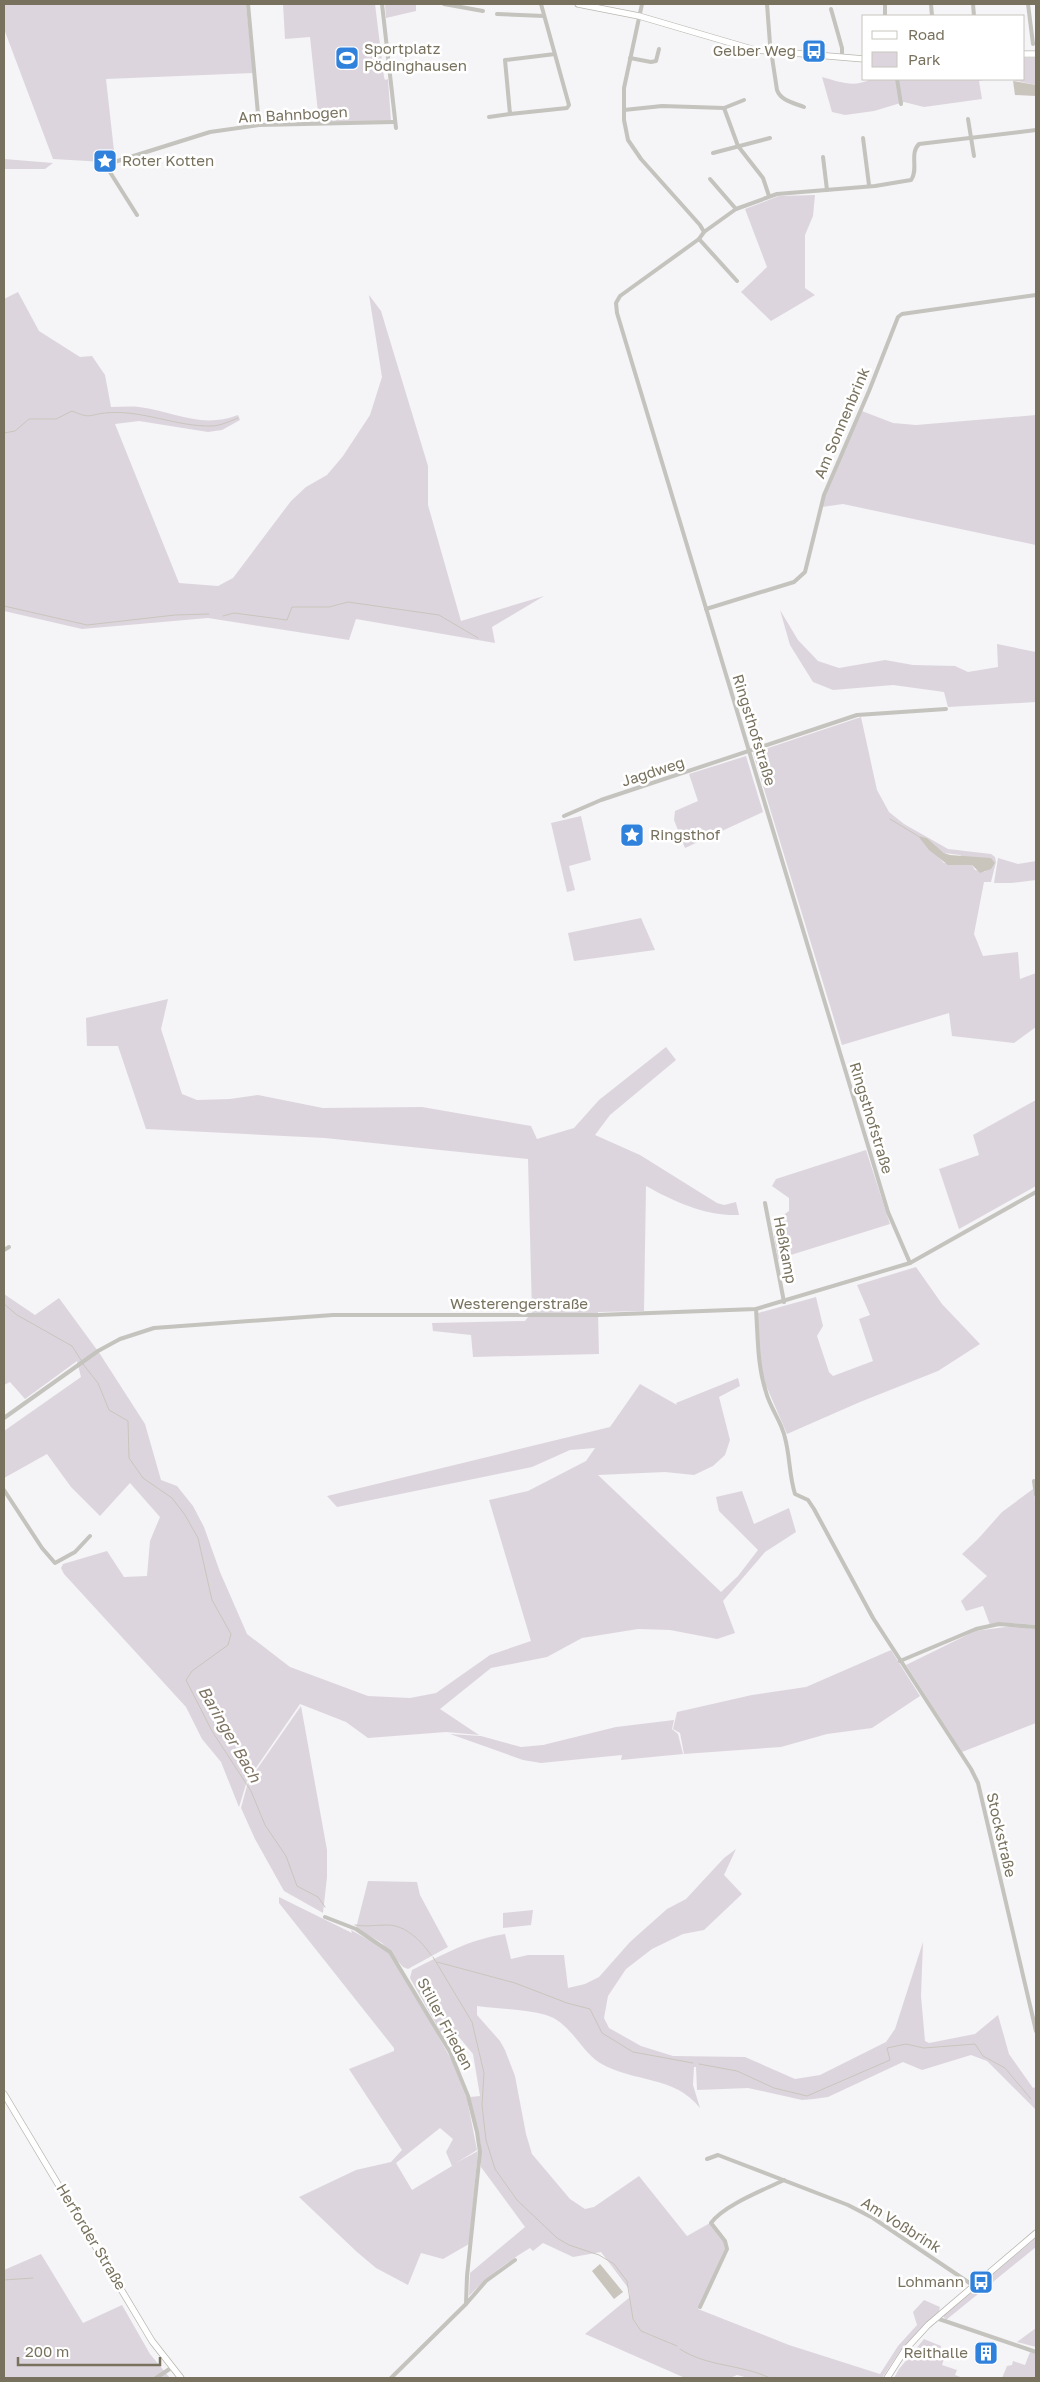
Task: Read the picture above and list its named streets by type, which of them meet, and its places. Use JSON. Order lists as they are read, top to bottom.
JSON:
{
  "streets": {
    "main road": ["Herforder Straße"],
    "street": [
      "Am Bahnbogen",
      "Am Sonnenbrink",
      "Ringsthofstraße",
      "Jagdweg",
      "Heßkamp",
      "Westerengerstraße",
      "Stockstraße",
      "Stiller Frieden",
      "Am Voßbrink"
    ]
  },
  "crossings": [
    ["Am Sonnenbrink", "Ringsthofstraße"],
    ["Ringsthofstraße", "Jagdweg"],
    ["Ringsthofstraße", "Westerengerstraße"],
    ["Heßkamp", "Westerengerstraße"],
    ["Westerengerstraße", "Stockstraße"]
  ],
  "water": ["Baringer Bach"],
  "places": {
    "bus stop": ["Gelber Weg", "Lohmann"],
    "sports": ["Sportplatz Pödinghausen"],
    "place": ["Roter Kotten", "Ringsthof"],
    "building": ["Reithalle"]
  },
  "legend": ["Road", "Park"],
  "scale_bar": "200 m"
}
